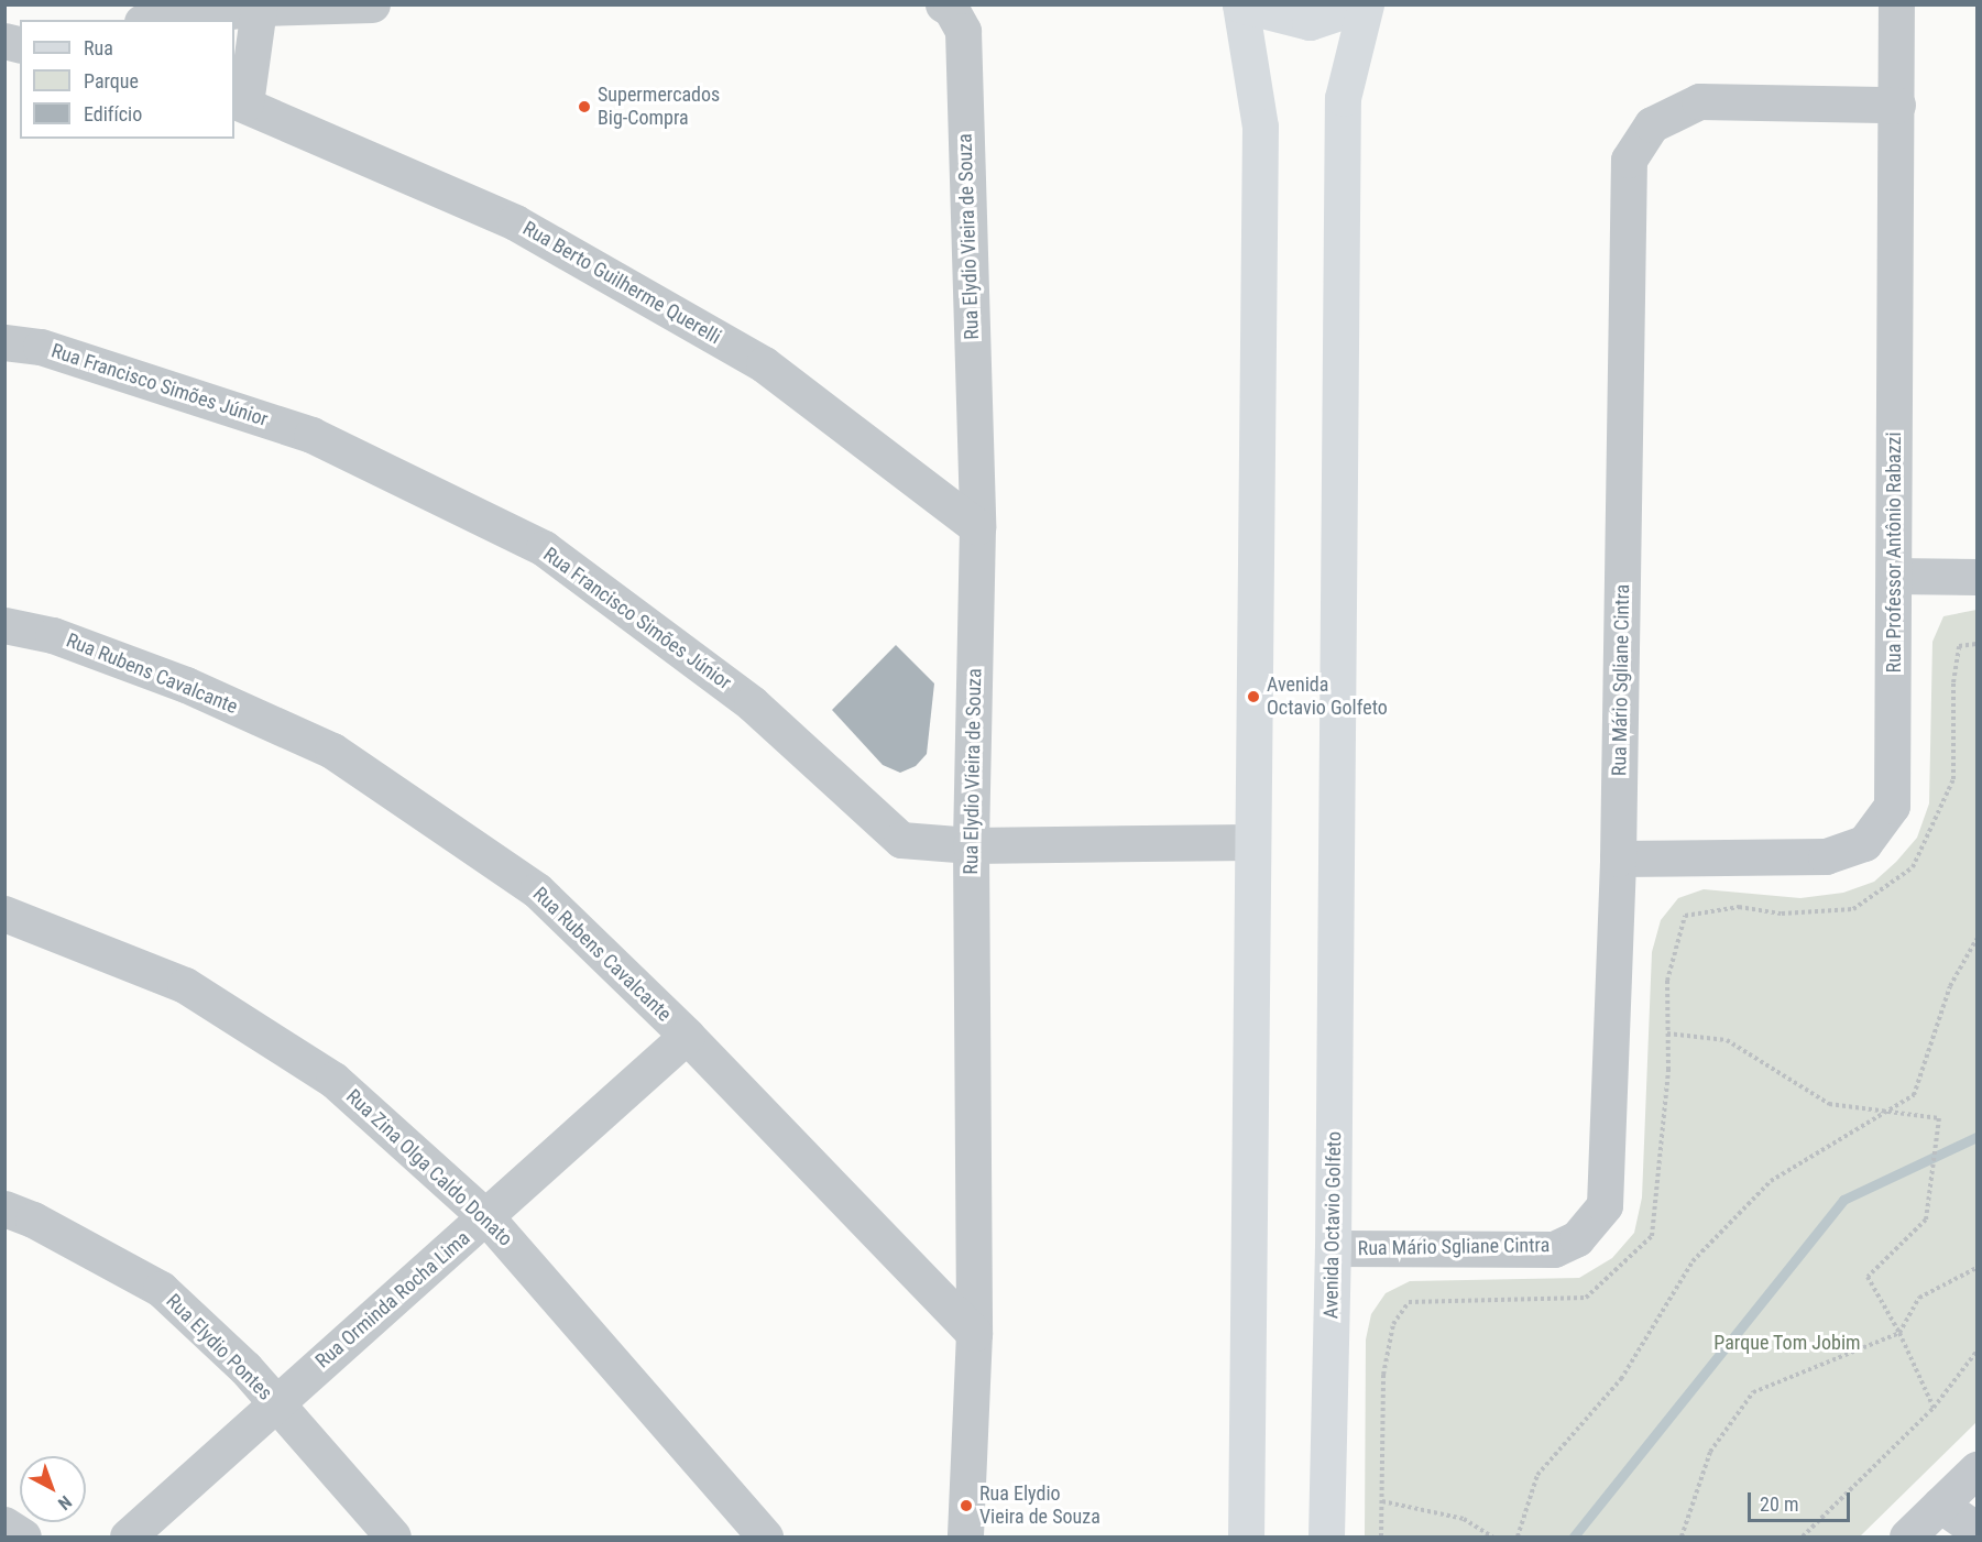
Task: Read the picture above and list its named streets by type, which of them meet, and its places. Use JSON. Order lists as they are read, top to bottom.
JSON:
{
  "streets": {
    "street": [
      "Rua Elydio Vieira de Souza",
      "Rua Berto Guilherme Querelli",
      "Rua Francisco Simões Júnior",
      "Rua Professor Antônio Rabazzi",
      "Rua Rubens Cavalcante",
      "Rua Mário Sgliane Cintra",
      "Rua Zina Olga Caldo Donato",
      "Avenida Octavio Golfeto",
      "Rua Orminda Rocha Lima",
      "Rua Elydio Pontes"
    ]
  },
  "crossings": [
    ["Rua Elydio Vieira de Souza", "Rua Berto Guilherme Querelli"],
    ["Rua Elydio Vieira de Souza", "Rua Francisco Simões Júnior"],
    ["Rua Elydio Vieira de Souza", "Rua Rubens Cavalcante"],
    ["Rua Professor Antônio Rabazzi", "Rua Mário Sgliane Cintra"],
    ["Rua Rubens Cavalcante", "Rua Orminda Rocha Lima"],
    ["Rua Mário Sgliane Cintra", "Avenida Octavio Golfeto"],
    ["Rua Zina Olga Caldo Donato", "Rua Orminda Rocha Lima"],
    ["Rua Orminda Rocha Lima", "Rua Elydio Pontes"]
  ],
  "parks": ["Parque Tom Jobim"],
  "places": ["Supermercados Big-Compra", "Avenida Octavio Golfeto", "Rua Elydio Vieira de Souza"],
  "legend": ["Rua", "Parque", "Edifício"],
  "scale_bar": "20 m",
  "north": "bottom right"
}
